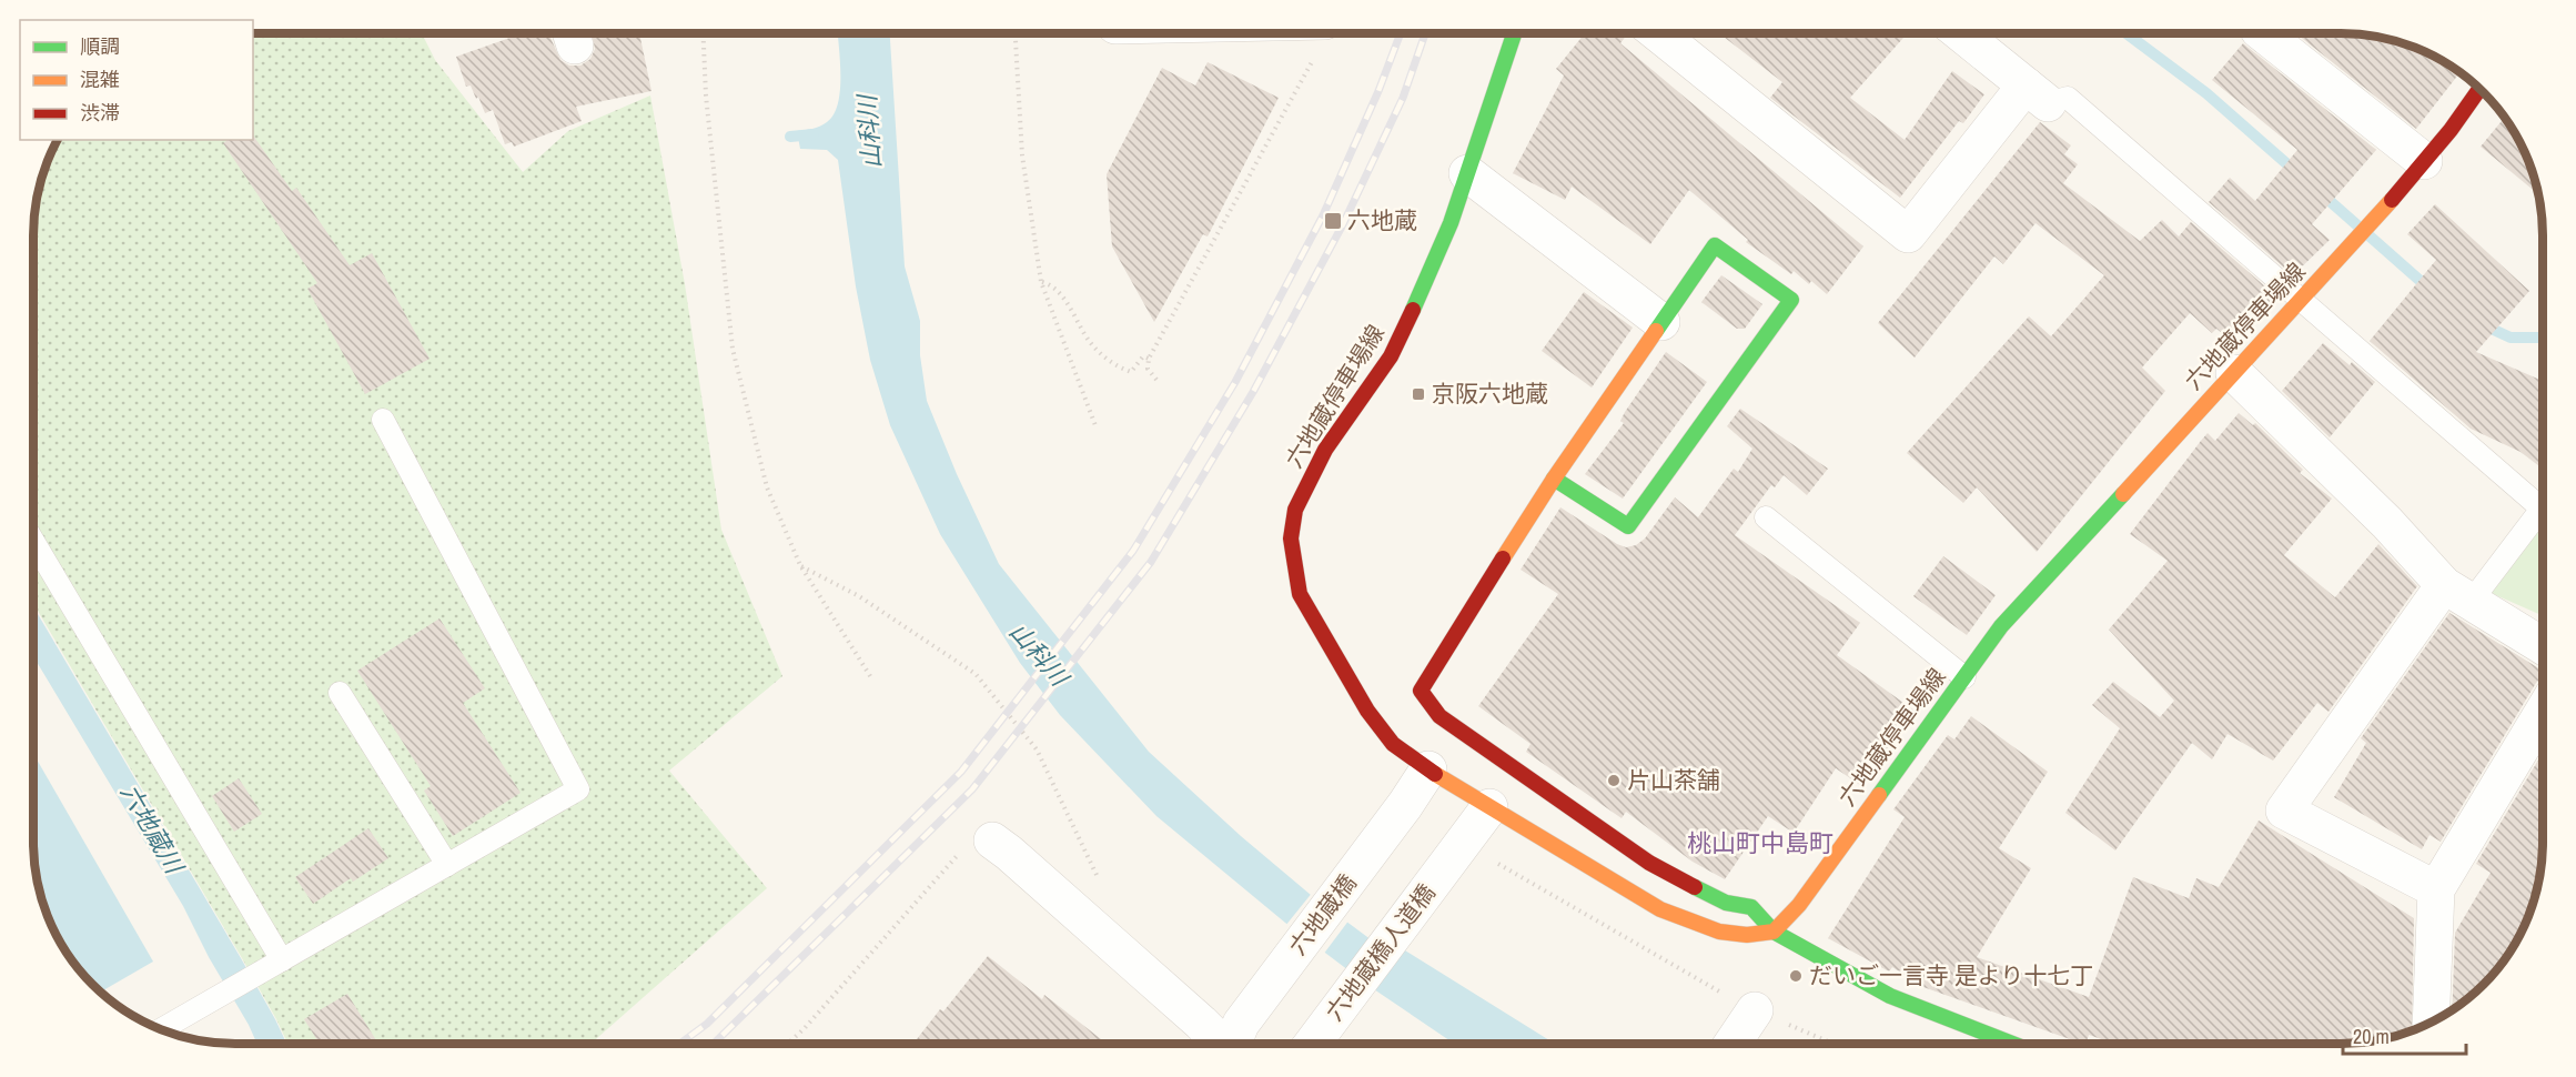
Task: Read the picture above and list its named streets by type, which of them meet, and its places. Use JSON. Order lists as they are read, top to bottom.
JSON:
{
  "streets": {
    "main road": ["六地蔵停車場線"],
    "street": ["六地蔵橋", "六地蔵橋人道橋"]
  },
  "crossings": [
    ["六地蔵停車場線", "六地蔵橋"],
    ["六地蔵停車場線", "六地蔵橋人道橋"]
  ],
  "districts": ["桃山町中島町"],
  "water": ["山科川", "六地蔵川"],
  "places": {
    "transit": ["六地蔵", "京阪六地蔵"],
    "other": ["片山茶舗", "だいご一言寺 是より十七丁"]
  },
  "legend": ["順調", "混雑", "渋滞"],
  "scale_bar": "20 m"
}
